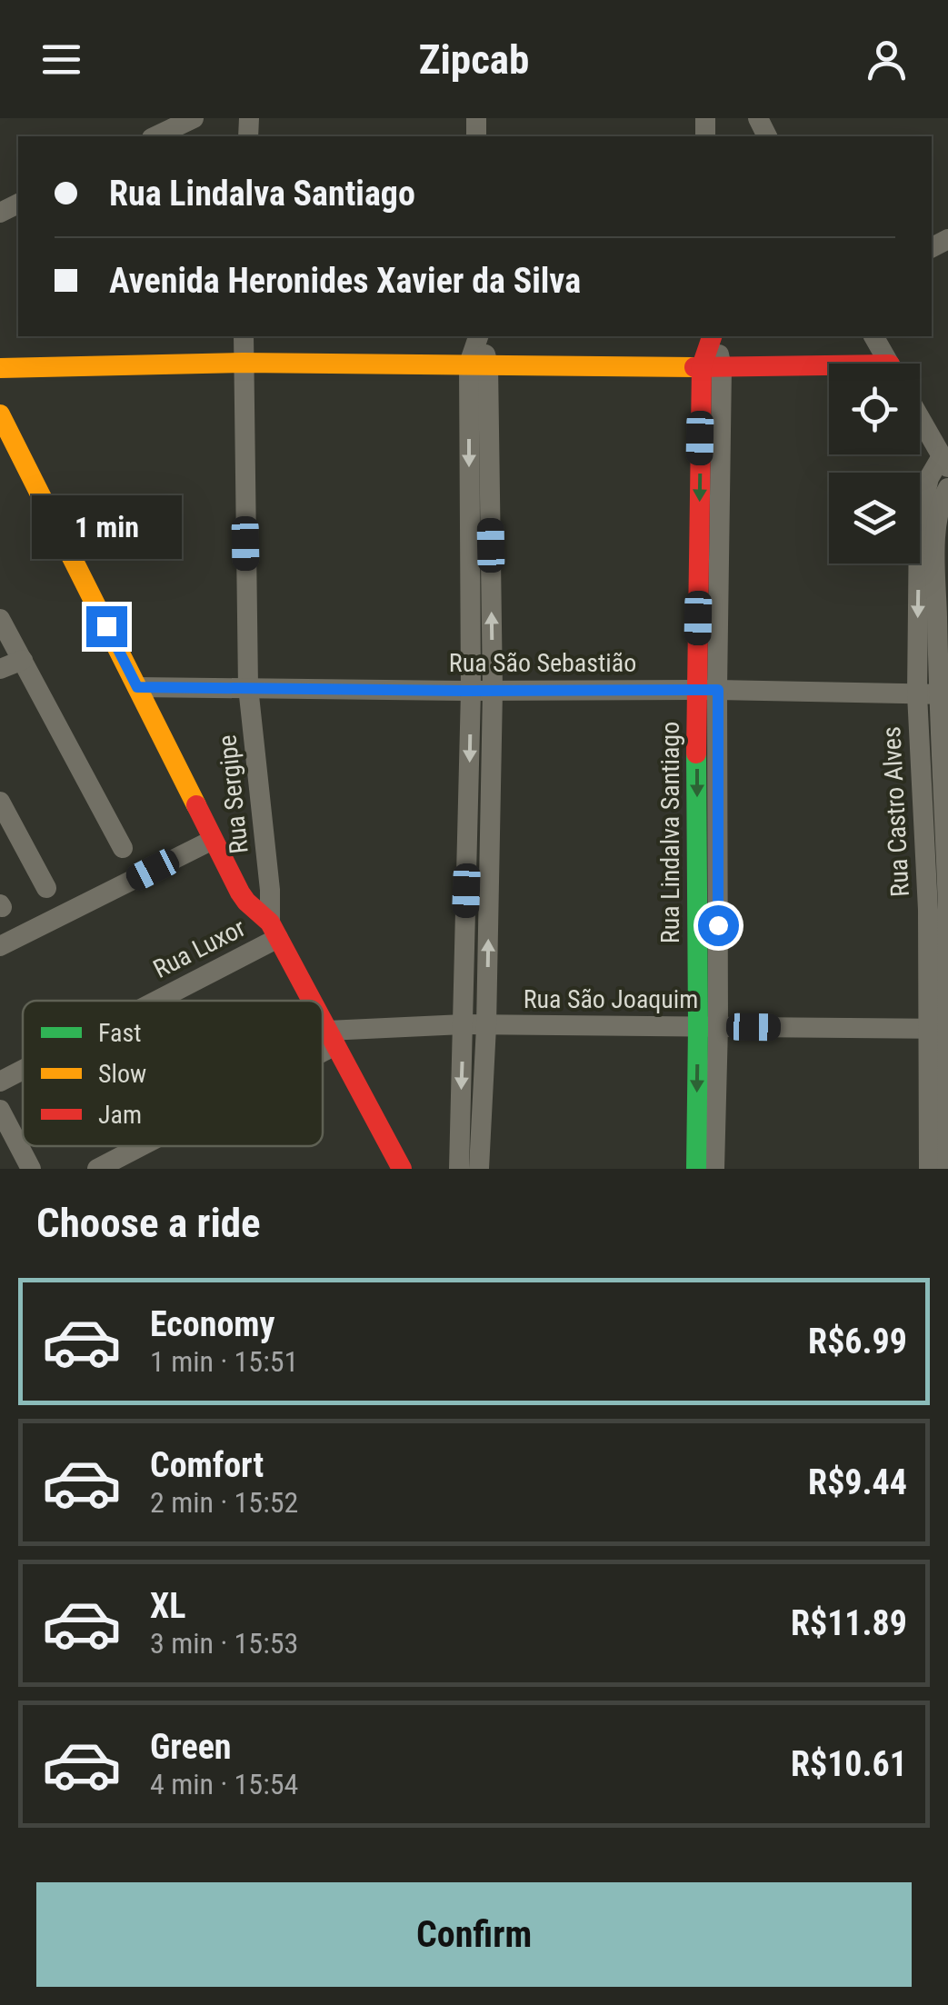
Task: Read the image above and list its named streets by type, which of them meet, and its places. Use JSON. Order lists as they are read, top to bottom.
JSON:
{
  "streets": {
    "street": [
      "Rua São Sebastião",
      "Rua Sergipe",
      "Rua Castro Alves",
      "Rua Lindalva Santiago",
      "Rua Luxor",
      "Rua São Joaquim"
    ]
  },
  "crossings": [
    ["Rua São Sebastião", "Rua Sergipe"],
    ["Rua São Sebastião", "Rua Castro Alves"],
    ["Rua São Sebastião", "Rua Lindalva Santiago"],
    ["Rua Sergipe", "Rua Luxor"],
    ["Rua Castro Alves", "Rua São Joaquim"],
    ["Rua Lindalva Santiago", "Rua São Joaquim"]
  ],
  "legend": ["Fast", "Slow", "Jam"],
  "page": {
    "header": "Zipcab",
    "banner": ["Rua Lindalva Santiago", "Avenida Heronides Xavier da Silva"],
    "bubble": "1 min",
    "heading": "Choose a ride",
    "list": [
      {
        "name": "Economy",
        "note": "1 min · 15:51",
        "value": "R$6.99"
      },
      {
        "name": "Comfort",
        "note": "2 min · 15:52",
        "value": "R$9.44"
      },
      {
        "name": "XL",
        "note": "3 min · 15:53",
        "value": "R$11.89"
      },
      {
        "name": "Green",
        "note": "4 min · 15:54",
        "value": "R$10.61"
      }
    ],
    "buttons": "Confirm"
  }
}
